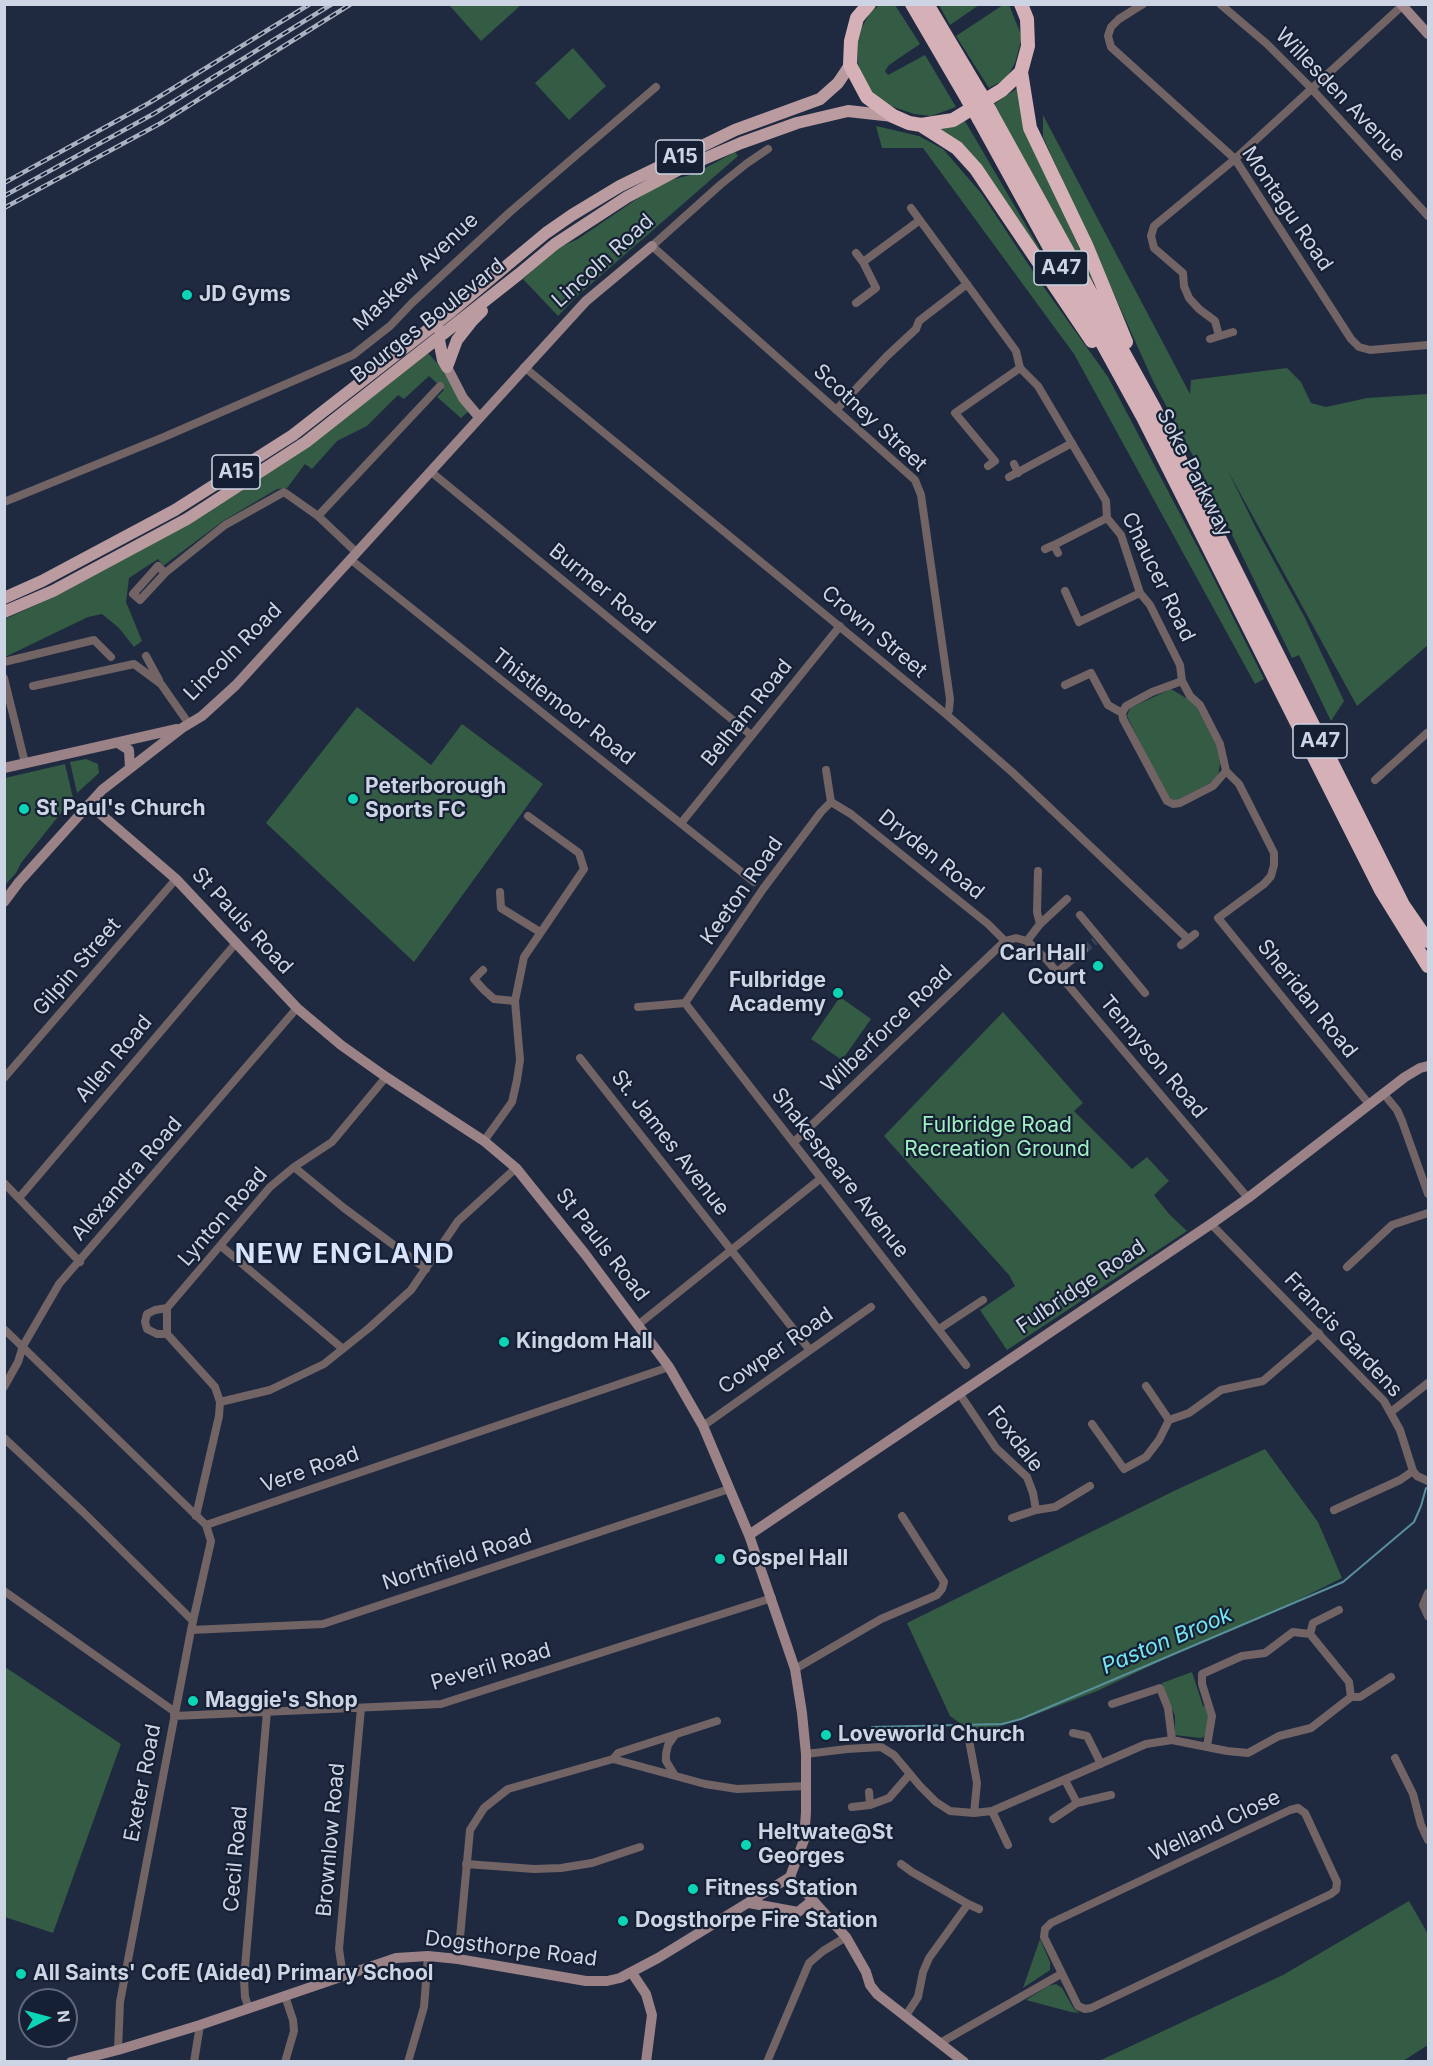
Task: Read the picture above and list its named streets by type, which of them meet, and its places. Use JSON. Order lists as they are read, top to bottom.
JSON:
{
  "streets": {
    "highway": ["A47", "Soke Parkway"],
    "main road": ["A15", "Bourges Boulevard"],
    "street": [
      "Willesden Avenue",
      "Montagu Road",
      "Lincoln Road",
      "Maskew Avenue",
      "Scotney Street",
      "Chaucer Road",
      "Burmer Road",
      "Crown Street",
      "Thistlemoor Road",
      "Belham Road",
      "Dryden Road",
      "Keeton Road",
      "St Pauls Road",
      "Gilpin Street",
      "Sheridan Road",
      "Wilberforce Road",
      "Tennyson Road",
      "Allen Road",
      "St. James Avenue",
      "Shakespeare Avenue",
      "Alexandra Road",
      "Lynton Road",
      "Fulbridge Road",
      "Francis Gardens",
      "Cowper Road",
      "Foxdale",
      "Vere Road",
      "Northfield Road",
      "Peveril Road",
      "Exeter Road",
      "Welland Close",
      "Brownlow Road",
      "Cecil Road",
      "Dogsthorpe Road"
    ]
  },
  "crossings": [
    ["Lincoln Road", "Scotney Street"],
    ["Lincoln Road", "Burmer Road"],
    ["Lincoln Road", "Crown Street"],
    ["Lincoln Road", "Thistlemoor Road"],
    ["Lincoln Road", "St Pauls Road"],
    ["A47", "Soke Parkway"],
    ["Scotney Street", "Crown Street"],
    ["Chaucer Road", "Sheridan Road"],
    ["Burmer Road", "Belham Road"],
    ["Crown Street", "Belham Road"],
    ["Thistlemoor Road", "Belham Road"],
    ["Dryden Road", "Keeton Road"],
    ["Dryden Road", "Wilberforce Road"],
    ["Keeton Road", "Shakespeare Avenue"],
    ["St Pauls Road", "Gilpin Street"],
    ["St Pauls Road", "Allen Road"],
    ["St Pauls Road", "Alexandra Road"],
    ["St Pauls Road", "Lynton Road"],
    ["St Pauls Road", "Fulbridge Road"],
    ["St Pauls Road", "Cowper Road"],
    ["St Pauls Road", "Vere Road"],
    ["St Pauls Road", "Northfield Road"],
    ["St Pauls Road", "Peveril Road"],
    ["St Pauls Road", "Dogsthorpe Road"],
    ["Sheridan Road", "Fulbridge Road"],
    ["Wilberforce Road", "Shakespeare Avenue"],
    ["Tennyson Road", "Fulbridge Road"],
    ["St. James Avenue", "Cowper Road"],
    ["Fulbridge Road", "Francis Gardens"],
    ["Fulbridge Road", "Foxdale"],
    ["Vere Road", "Exeter Road"],
    ["Northfield Road", "Exeter Road"],
    ["Peveril Road", "Exeter Road"],
    ["Peveril Road", "Brownlow Road"],
    ["Peveril Road", "Cecil Road"],
    ["Exeter Road", "Dogsthorpe Road"],
    ["Brownlow Road", "Dogsthorpe Road"],
    ["Cecil Road", "Dogsthorpe Road"]
  ],
  "districts": ["NEW ENGLAND"],
  "water": ["Paston Brook"],
  "parks": ["Fulbridge Road Recreation Ground"],
  "places": [
    "JD Gyms",
    "Peterborough Sports FC",
    "St Paul's Church",
    "Carl Hall Court",
    "Fulbridge Academy",
    "Kingdom Hall",
    "Gospel Hall",
    "Maggie's Shop",
    "Loveworld Church",
    "Heltwate@St Georges",
    "Fitness Station",
    "Dogsthorpe Fire Station",
    "All Saints' CofE (Aided) Primary School"
  ],
  "north": "right"
}
